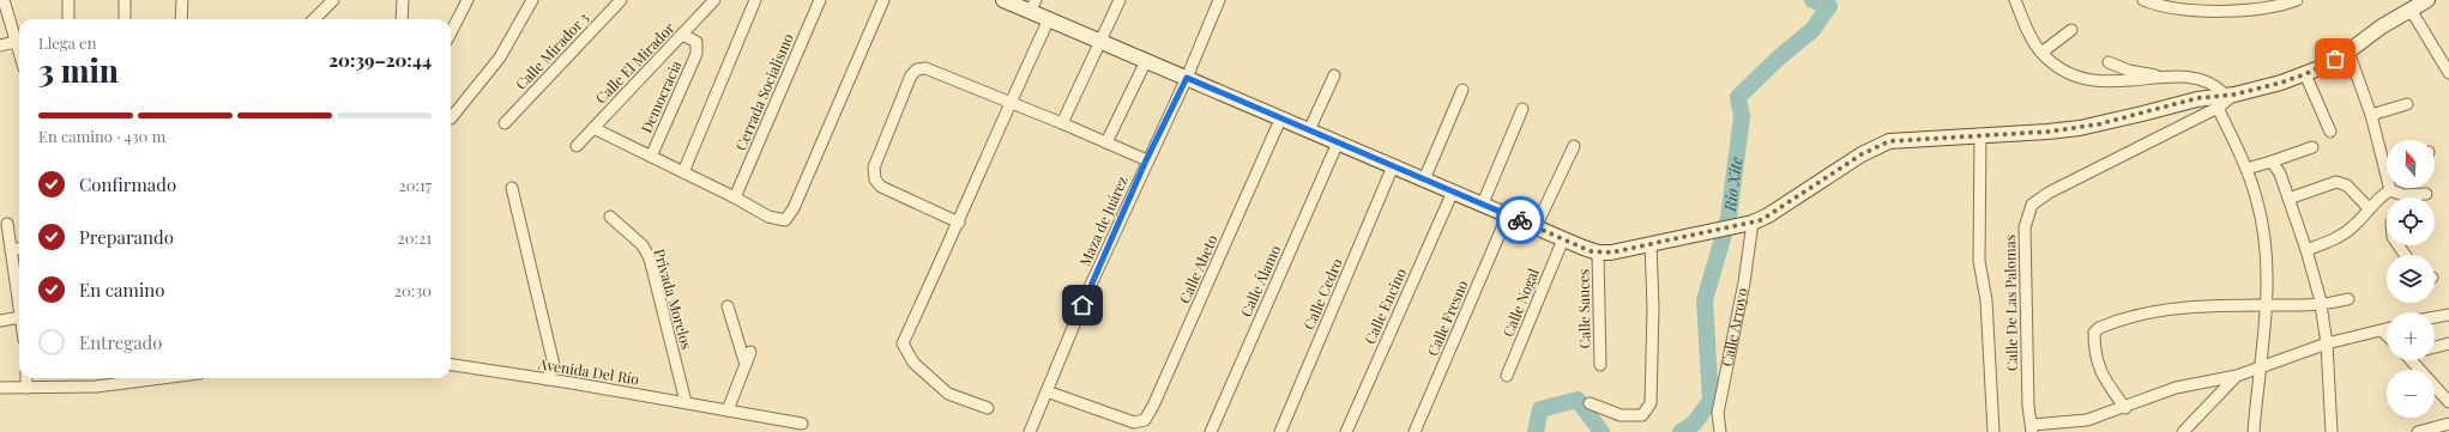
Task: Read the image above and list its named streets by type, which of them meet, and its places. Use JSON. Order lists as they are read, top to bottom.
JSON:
{
  "streets": {
    "street": [
      "Calle Mirador 3",
      "Calle El Mirador",
      "Cerrada Socialismo",
      "Democracia",
      "Maza de Juárez",
      "Calle Abeto",
      "Calle Álamo",
      "Calle Cedro",
      "Privada Morelos",
      "Calle Nogal",
      "Calle De Las Palomas",
      "Calle Encino",
      "Calle Sauces",
      "Calle Fresno",
      "Calle Arroyo",
      "Avenida Del Río"
    ]
  },
  "crossings": [
    ["Calle El Mirador", "Democracia"],
    ["Maza de Juárez", "Calle Abeto"],
    ["Privada Morelos", "Avenida Del Río"]
  ],
  "water": ["Rio Xite"],
  "north": "top",
  "page": {
    "heading": ["3 min", "Llega en", "20:39–20:44"],
    "bar": "En camino · 430 m",
    "map_buttons": ["+", "−"],
    "list": [
      ["Confirmado", "20:17"],
      ["Preparando", "20:21"],
      ["En camino", "20:30"],
      "Entregado"
    ]
  }
}
